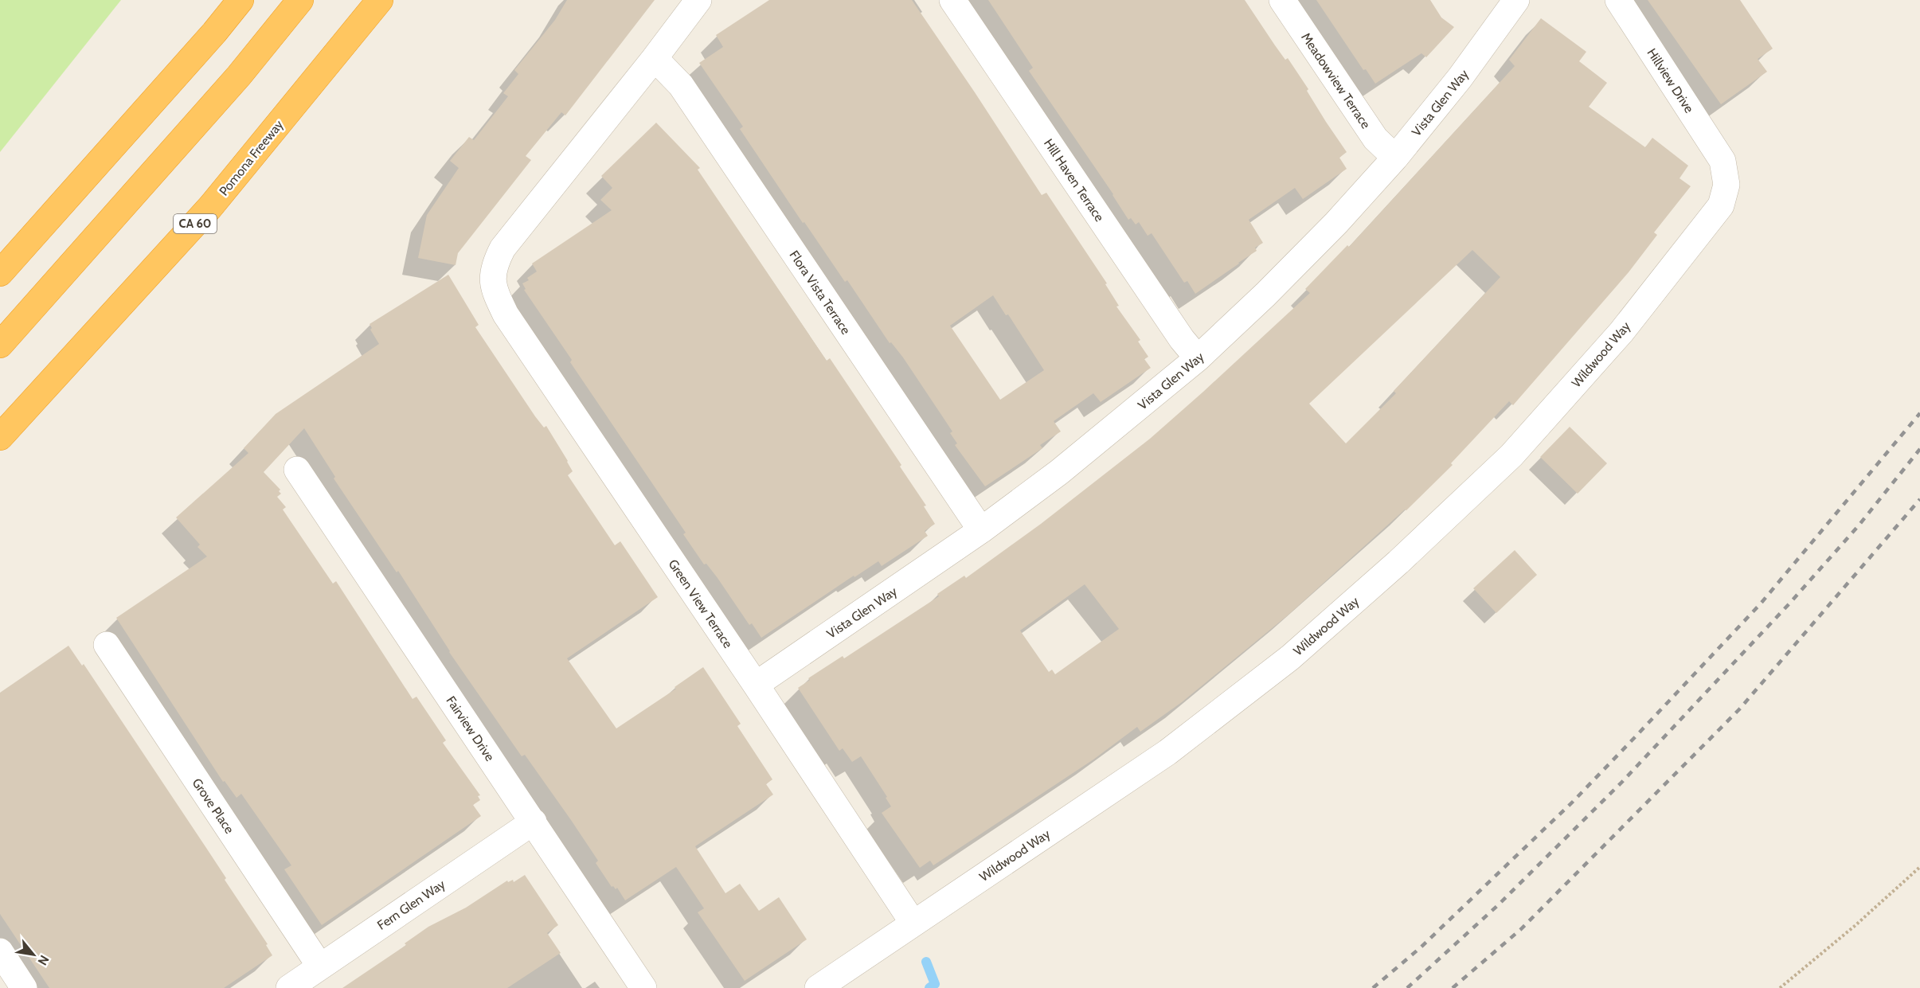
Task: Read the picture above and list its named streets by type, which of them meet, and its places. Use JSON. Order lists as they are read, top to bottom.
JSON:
{
  "streets": {
    "highway": ["Pomona Freeway", "CA 60"],
    "street": [
      "Meadowview Terrace",
      "Hillview Drive",
      "Vista Glen Way",
      "Hill Haven Terrace",
      "Flora Vista Terrace",
      "Wildwood Way",
      "Green View Terrace",
      "Fairview Drive",
      "Grove Place",
      "Fern Glen Way"
    ]
  },
  "crossings": [
    ["Meadowview Terrace", "Vista Glen Way"],
    ["Hillview Drive", "Wildwood Way"],
    ["Vista Glen Way", "Hill Haven Terrace"],
    ["Vista Glen Way", "Flora Vista Terrace"],
    ["Vista Glen Way", "Green View Terrace"],
    ["Flora Vista Terrace", "Green View Terrace"],
    ["Wildwood Way", "Green View Terrace"],
    ["Fairview Drive", "Fern Glen Way"],
    ["Grove Place", "Fern Glen Way"]
  ],
  "north": "bottom right"
}
